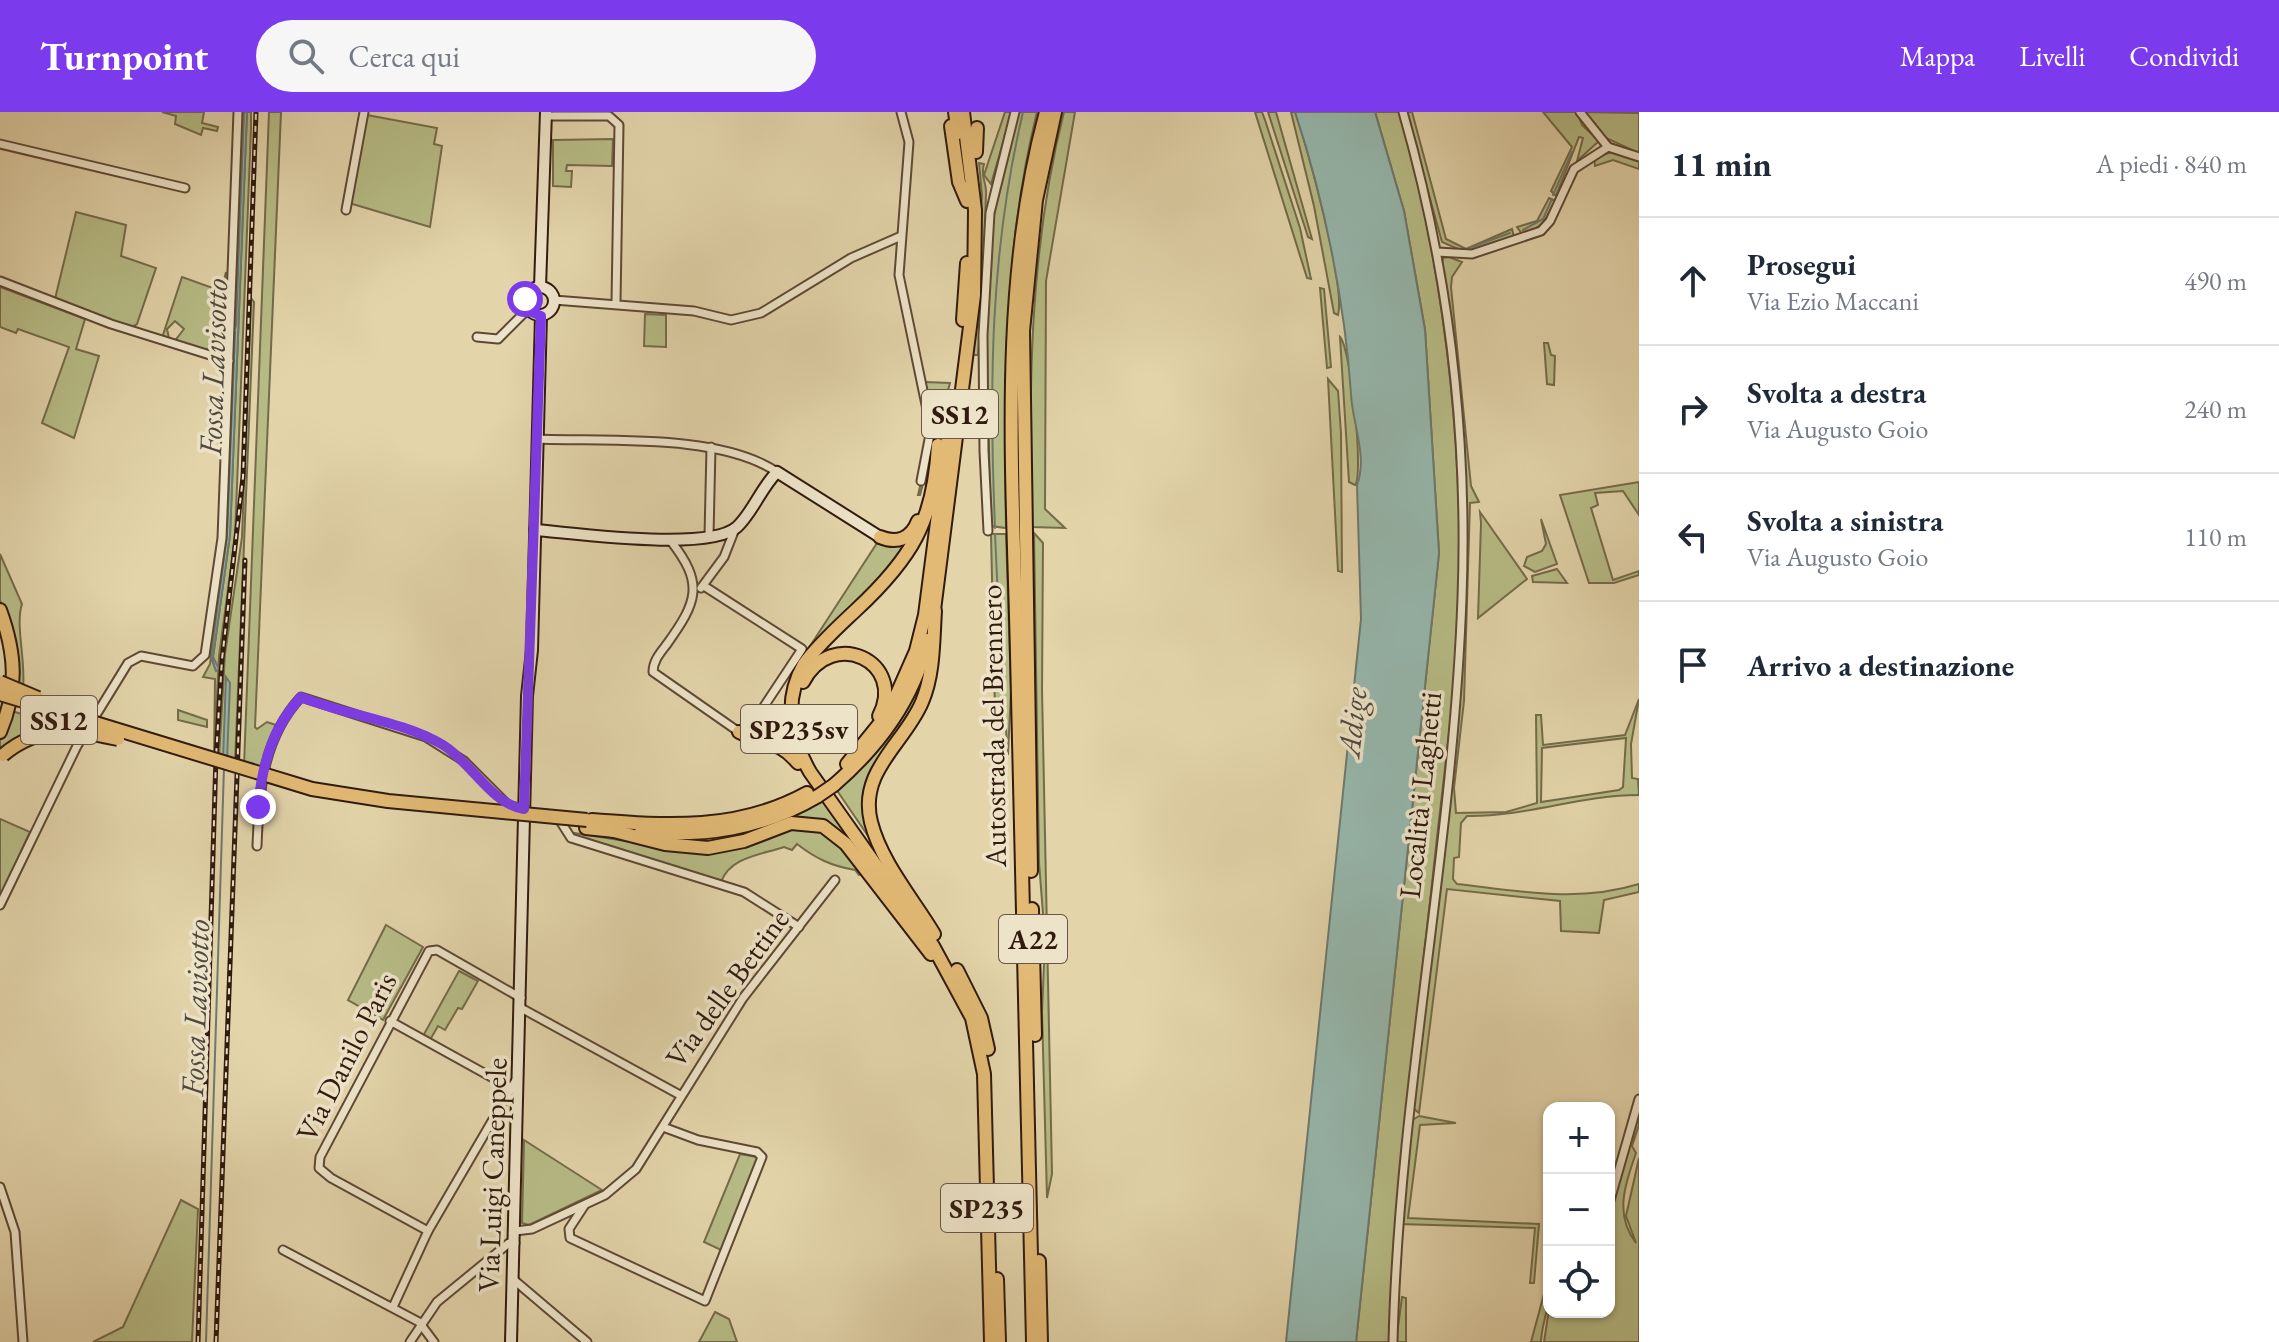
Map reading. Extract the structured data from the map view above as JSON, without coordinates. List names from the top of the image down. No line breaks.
{"streets":{"highway":["SS12","Autostrada del Brennero","SP235sv","A22","SP235"],"street":["Località i Laghetti","Via delle Bettine","Via Danilo Paris","Via Luigi Caneppele"]},"crossings":[["SS12","SP235sv"],["SP235sv","SP235"],["Via delle Bettine","Via Luigi Caneppele"],["Via Danilo Paris","Via Luigi Caneppele"]],"water":["Fossa Lavisotto","Adige"],"page":{"header":"Turnpoint","search":"Cerca qui","nav":["Mappa","Livelli","Condividi"],"heading":["11 min","A piedi · 840 m"],"list":[["Prosegui","Via Ezio Maccani","490 m"],["Svolta a destra","Via Augusto Goio","240 m"],["Svolta a sinistra","Via Augusto Goio","110 m"],"Arrivo a destinazione"],"map_buttons":["+","−"]}}
